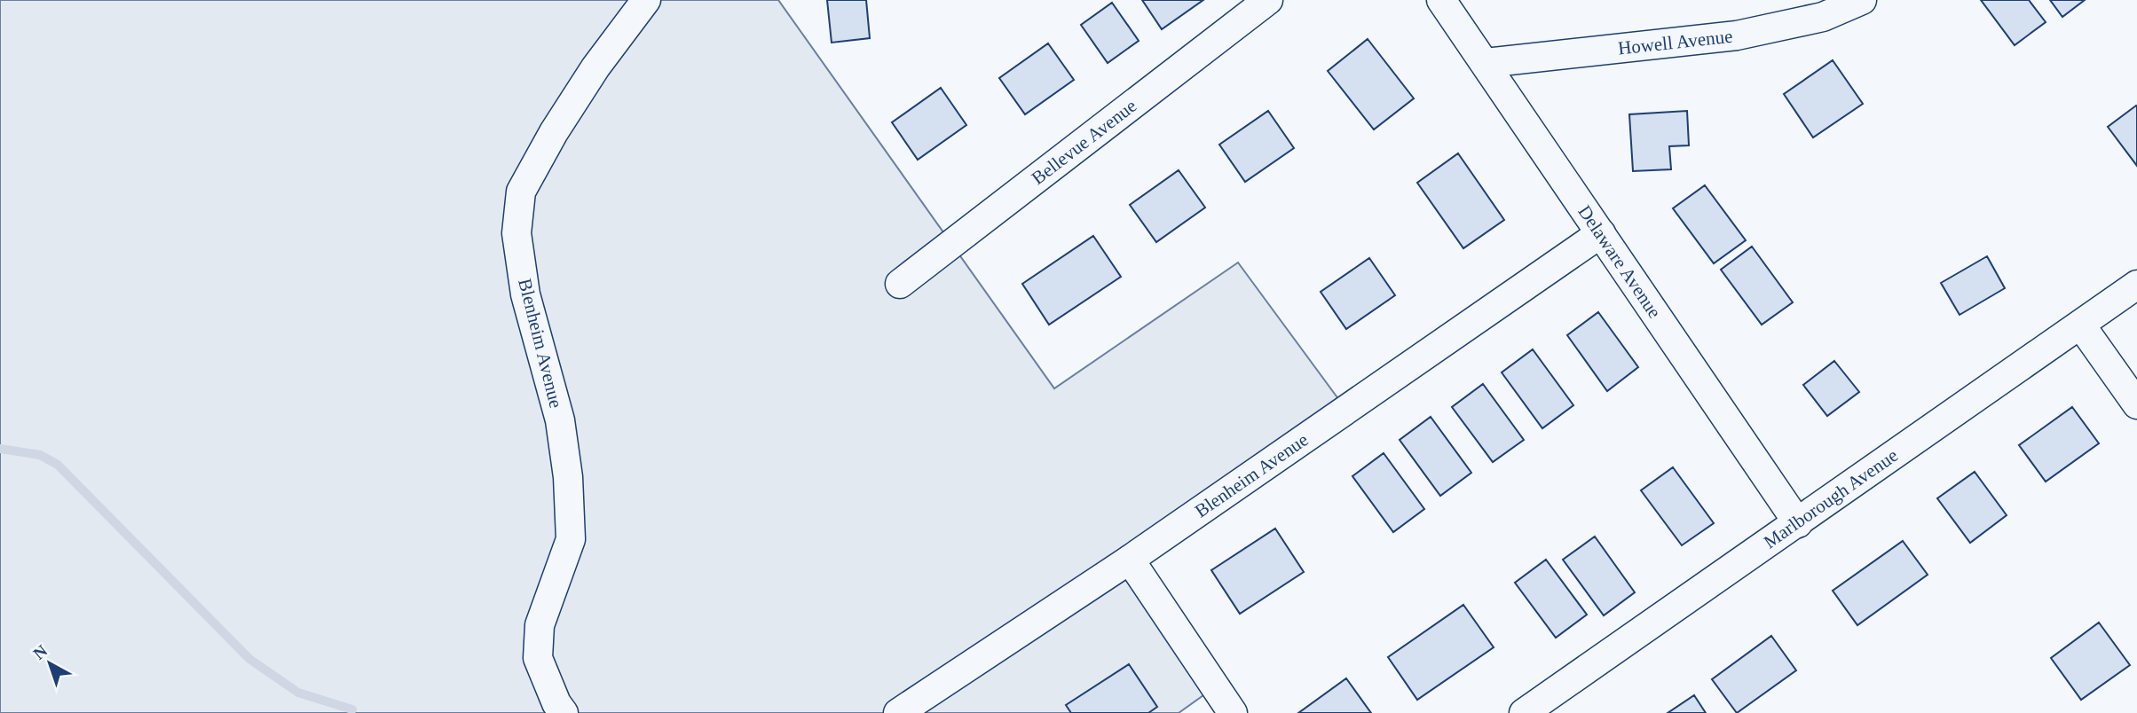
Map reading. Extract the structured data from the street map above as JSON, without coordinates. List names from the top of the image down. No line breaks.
{"streets":{"street":["Howell Avenue","Bellevue Avenue","Delaware Avenue","Blenheim Avenue","Marlborough Avenue"]},"crossings":[["Howell Avenue","Delaware Avenue"],["Delaware Avenue","Blenheim Avenue"],["Delaware Avenue","Marlborough Avenue"]],"north":"top left"}
